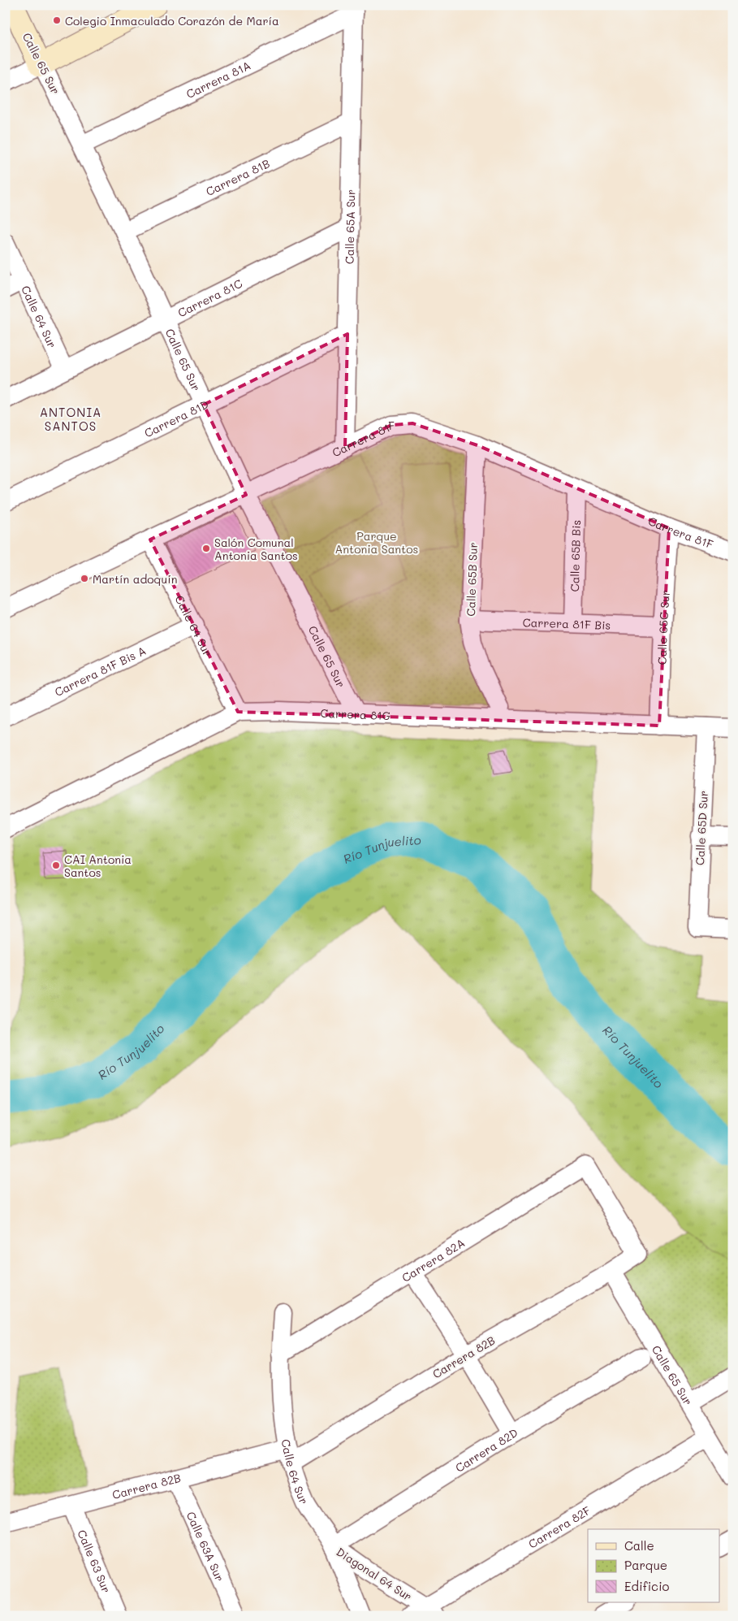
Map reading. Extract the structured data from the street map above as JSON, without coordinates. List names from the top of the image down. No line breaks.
{"streets":{"street":["Calle 65 Sur","Carrera 81A","Carrera 81B","Calle 65A Sur","Carrera 81C","Calle 64 Sur","Carrera 81D","Carrera 81F","Calle 65B Bis","Calle 65B Sur","Carrera 81F Bis","Calle 65C Sur","Carrera 81F Bis A","Carrera 81G","Calle 65D Sur","Carrera 82A","Carrera 82B","Carrera 82D","Carrera 82F","Calle 63A Sur","Calle 63 Sur","Diagonal 64 Sur"]},"crossings":[["Calle 65 Sur","Carrera 81A"],["Calle 65 Sur","Carrera 81B"],["Calle 65 Sur","Carrera 81C"],["Calle 65 Sur","Carrera 81D"],["Calle 65 Sur","Carrera 81F"],["Calle 65 Sur","Carrera 81G"],["Calle 65 Sur","Carrera 82B"],["Calle 65 Sur","Carrera 82F"],["Carrera 81A","Calle 65A Sur"],["Carrera 81B","Calle 65A Sur"],["Calle 65A Sur","Carrera 81C"],["Calle 65A Sur","Carrera 81D"],["Calle 65A Sur","Carrera 81F"],["Carrera 81C","Calle 64 Sur"],["Calle 64 Sur","Carrera 81F"],["Calle 64 Sur","Carrera 81F Bis A"],["Calle 64 Sur","Carrera 81G"],["Calle 64 Sur","Carrera 82A"],["Calle 64 Sur","Carrera 82B"],["Calle 64 Sur","Carrera 82D"],["Calle 64 Sur","Diagonal 64 Sur"],["Carrera 81F","Calle 65B Bis"],["Carrera 81F","Calle 65B Sur"],["Carrera 81F","Calle 65C Sur"],["Calle 65B Bis","Carrera 81F Bis"],["Calle 65B Sur","Carrera 81F Bis"],["Carrera 81F Bis","Calle 65C Sur"],["Calle 65C Sur","Carrera 81G"],["Carrera 81G","Calle 65D Sur"],["Carrera 82A","Carrera 82B"],["Carrera 82B","Calle 63A Sur"],["Carrera 82B","Calle 63 Sur"],["Carrera 82D","Diagonal 64 Sur"],["Carrera 82F","Diagonal 64 Sur"]],"districts":["ANTONIA SANTOS"],"water":["Río Tunjuelito"],"parks":["Parque Antonia Santos"],"places":["Colegio Inmaculado Corazón de María","Salón Comunal Antonia Santos","Martín adoquín","CAI Antonia Santos"],"legend":["Calle","Parque","Edificio"]}
